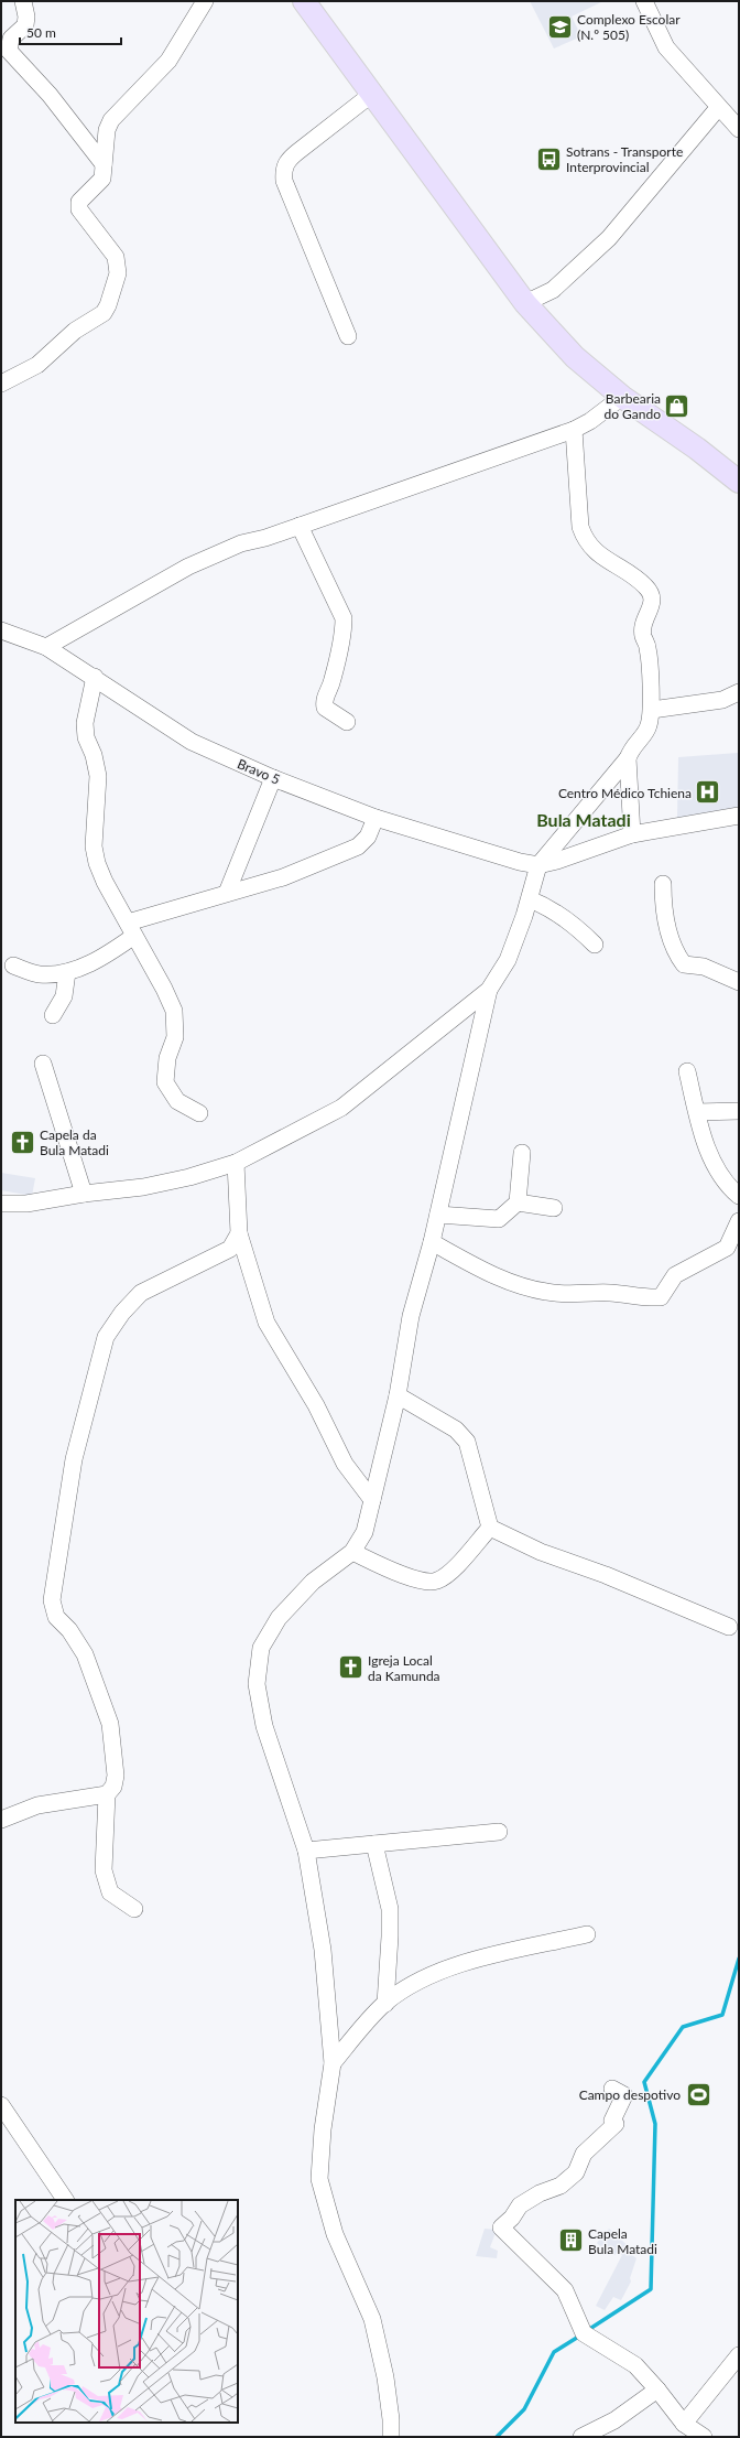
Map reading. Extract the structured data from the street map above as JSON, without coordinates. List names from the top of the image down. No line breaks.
{"streets":{"street":["Bravo 5"]},"districts":["Bula Matadi"],"places":{"school or university":["Complexo Escolar (N.º 505)"],"bus stop":["Sotrans - Transporte Interprovincial"],"shop":["Barbearia do Gando"],"hospital":["Centro Médico Tchiena"],"church":["Capela da Bula Matadi","Igreja Local da Kamunda"],"sports":["Campo despotivo"],"building":["Capela Bula Matadi"]},"scale_bar":"50 m"}
